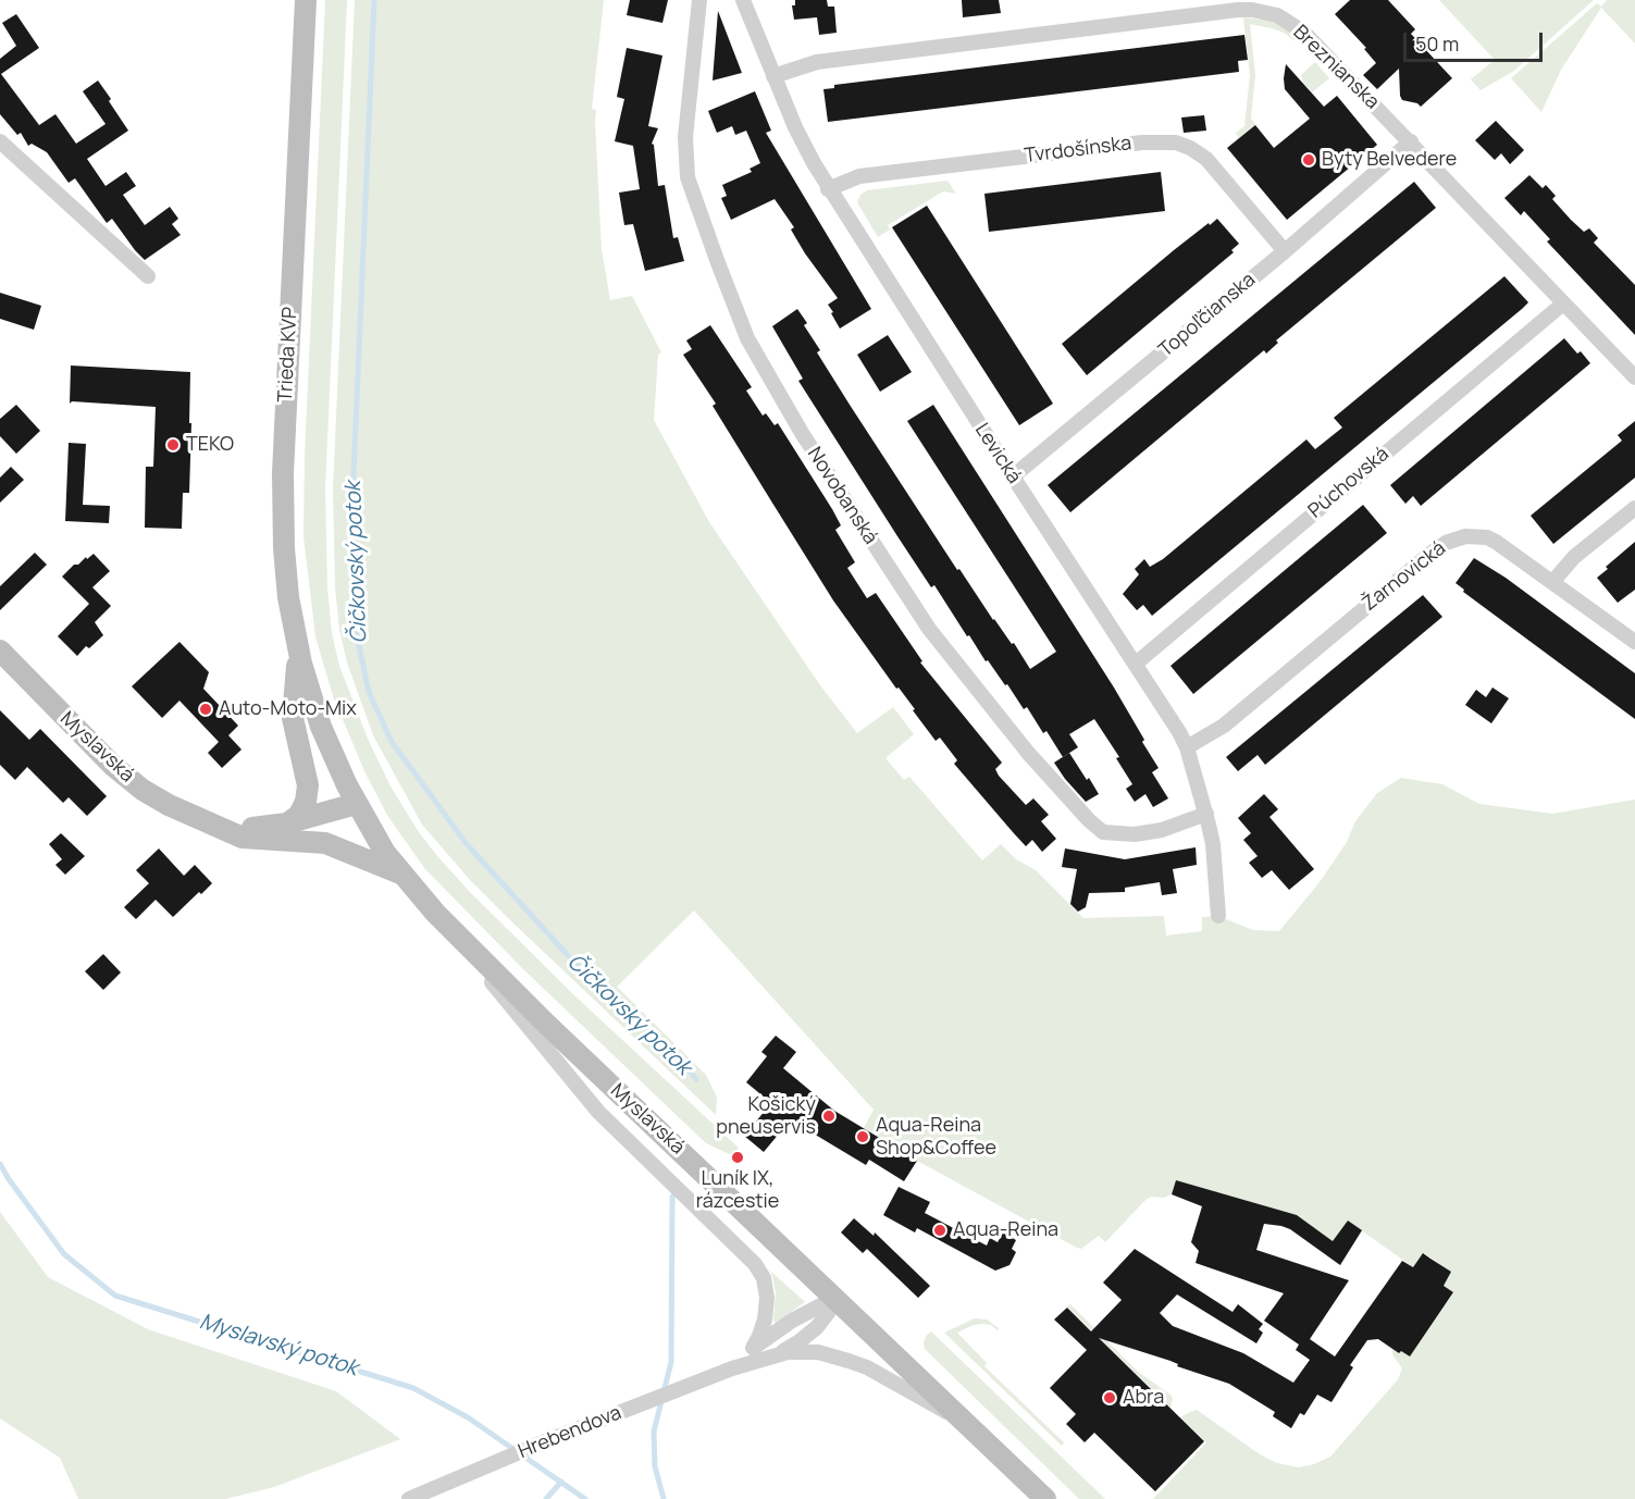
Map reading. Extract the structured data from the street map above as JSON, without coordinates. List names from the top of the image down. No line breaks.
{"streets":{"street":["Breznianska","Tvrdošínska","Topoľčianska","Trieda KVP","Levická","Púchovská","Novobanská","Žarnovická","Myslavská","Hrebendova"]},"crossings":[["Breznianska","Topoľčianska"],["Breznianska","Levická"],["Breznianska","Púchovská"],["Tvrdošínska","Topoľčianska"],["Tvrdošínska","Levická"],["Topoľčianska","Levická"],["Trieda KVP","Myslavská"],["Levická","Púchovská"],["Levická","Novobanská"],["Levická","Žarnovická"]],"water":["Čičkovský potok","Myslavský potok"],"places":["Byty Belvedere","TEKO","Auto-Moto-Mix","Košický pneuservis","Aqua-Reina Shop&Coffee","Luník IX, rázcestie","Aqua-Reina","Abra"],"scale_bar":"50 m"}
